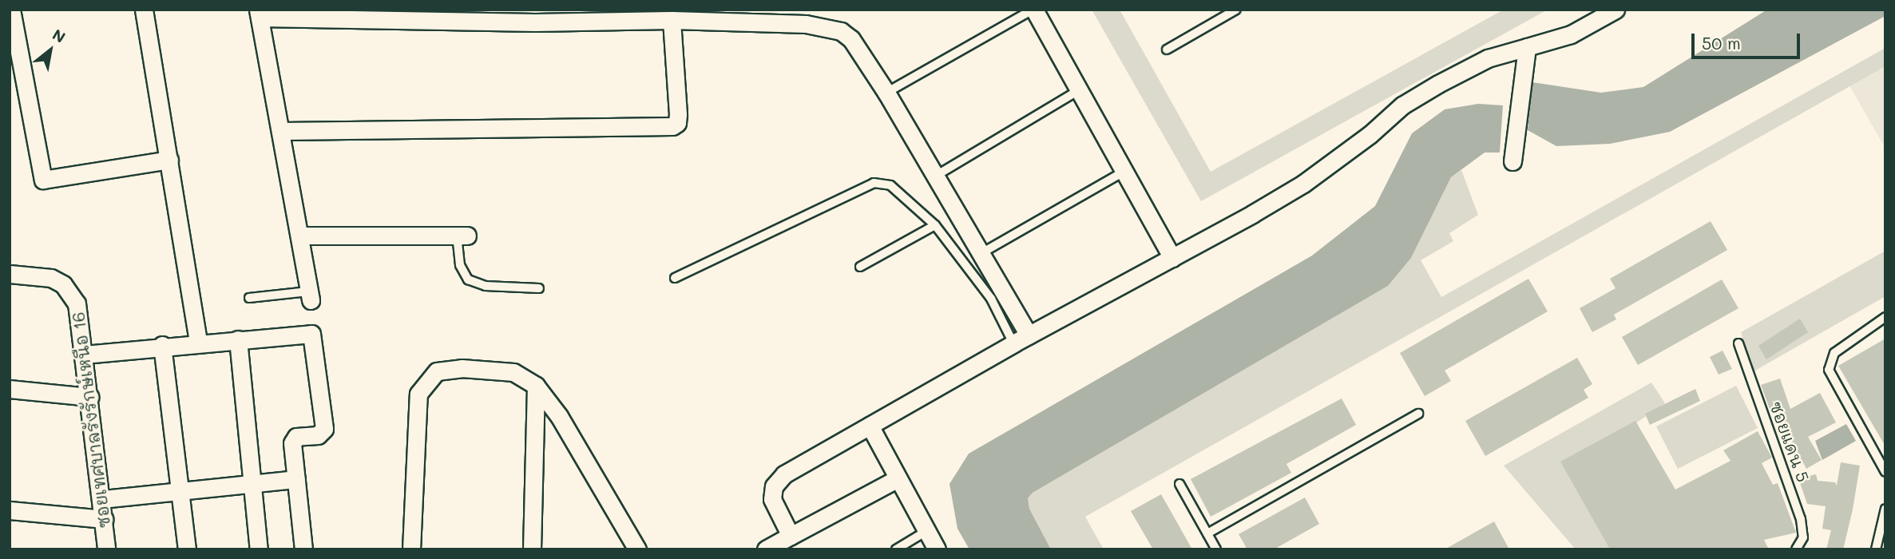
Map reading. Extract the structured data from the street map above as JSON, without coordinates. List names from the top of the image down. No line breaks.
{"streets":{"street":["ซอยเทศบาลรังรักษ์เหนือ 16"],"lane":["ซอยแดน 5"]},"scale_bar":"50 m","north":"top right"}
